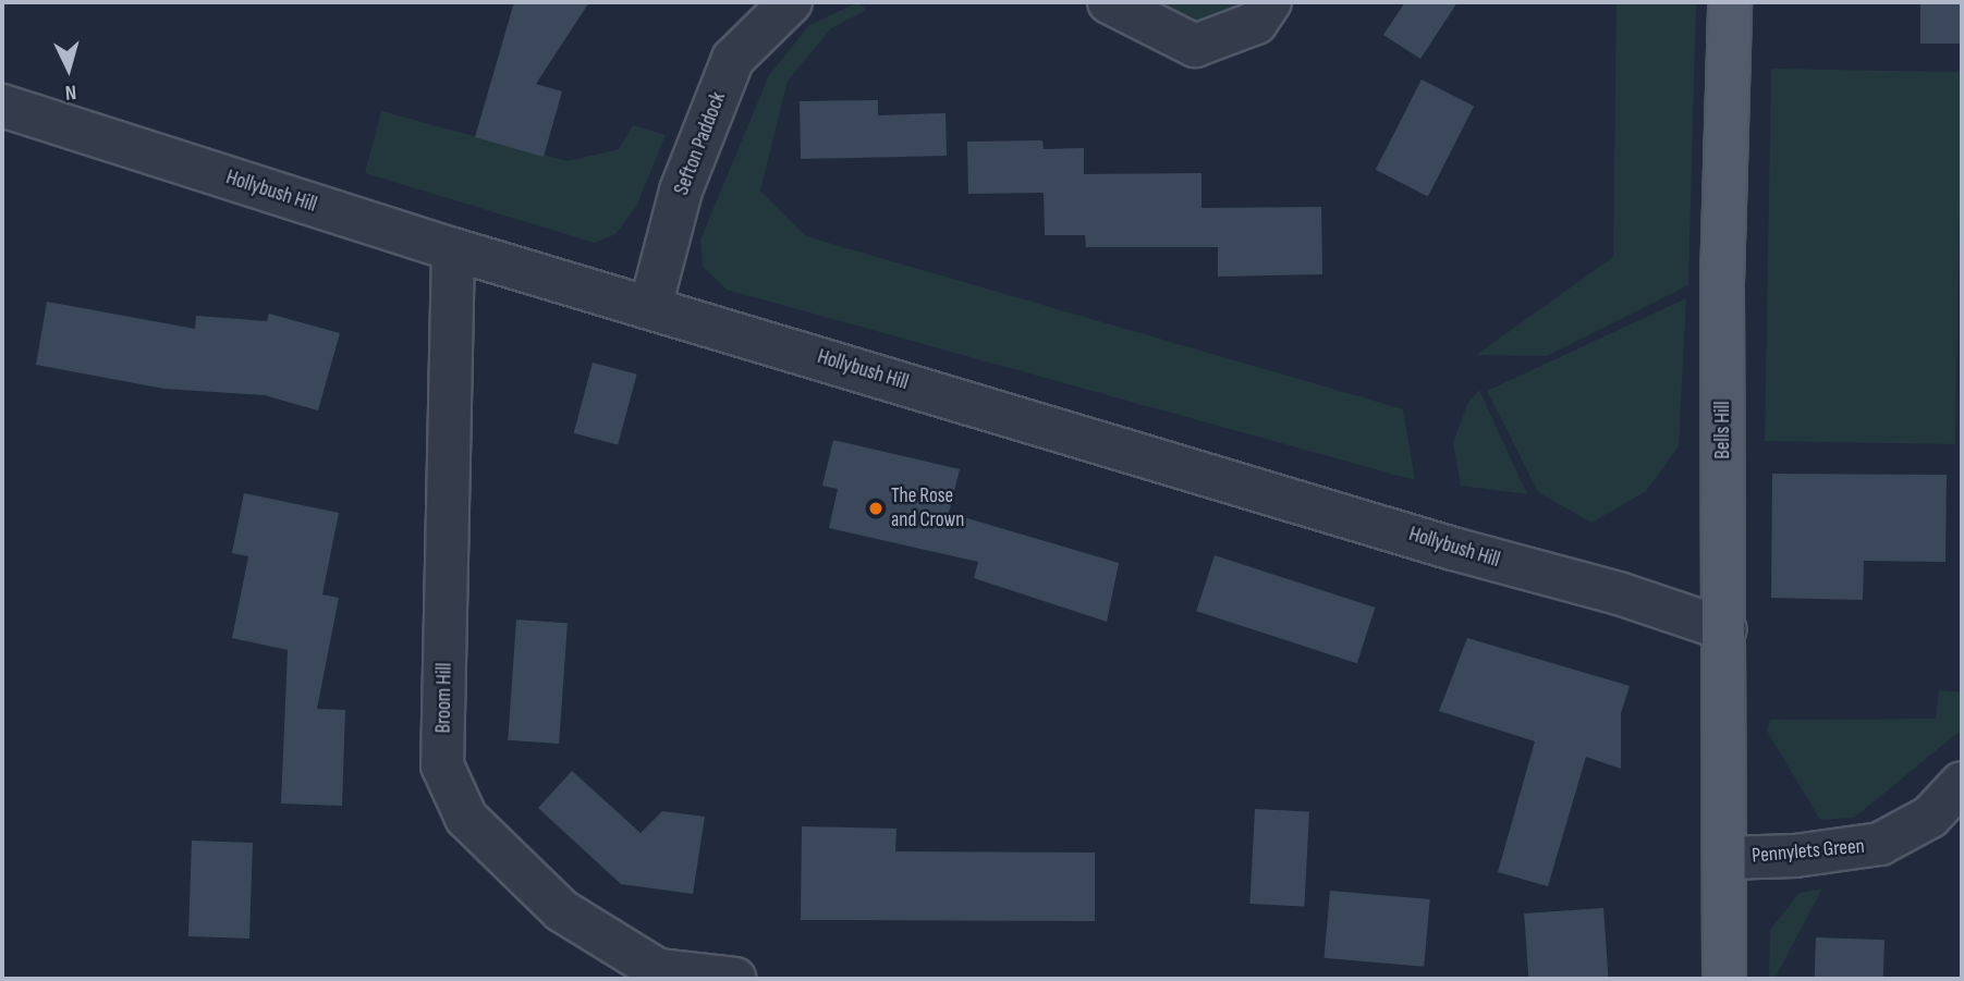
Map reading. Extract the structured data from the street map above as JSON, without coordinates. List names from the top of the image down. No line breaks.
{"streets":{"main road":["Bells Hill"],"street":["Sefton Paddock","Hollybush Hill","Broom Hill","Pennylets Green"]},"crossings":[["Sefton Paddock","Hollybush Hill"],["Hollybush Hill","Bells Hill"],["Hollybush Hill","Broom Hill"],["Bells Hill","Pennylets Green"]],"places":["The Rose and Crown"],"north":"bottom"}
